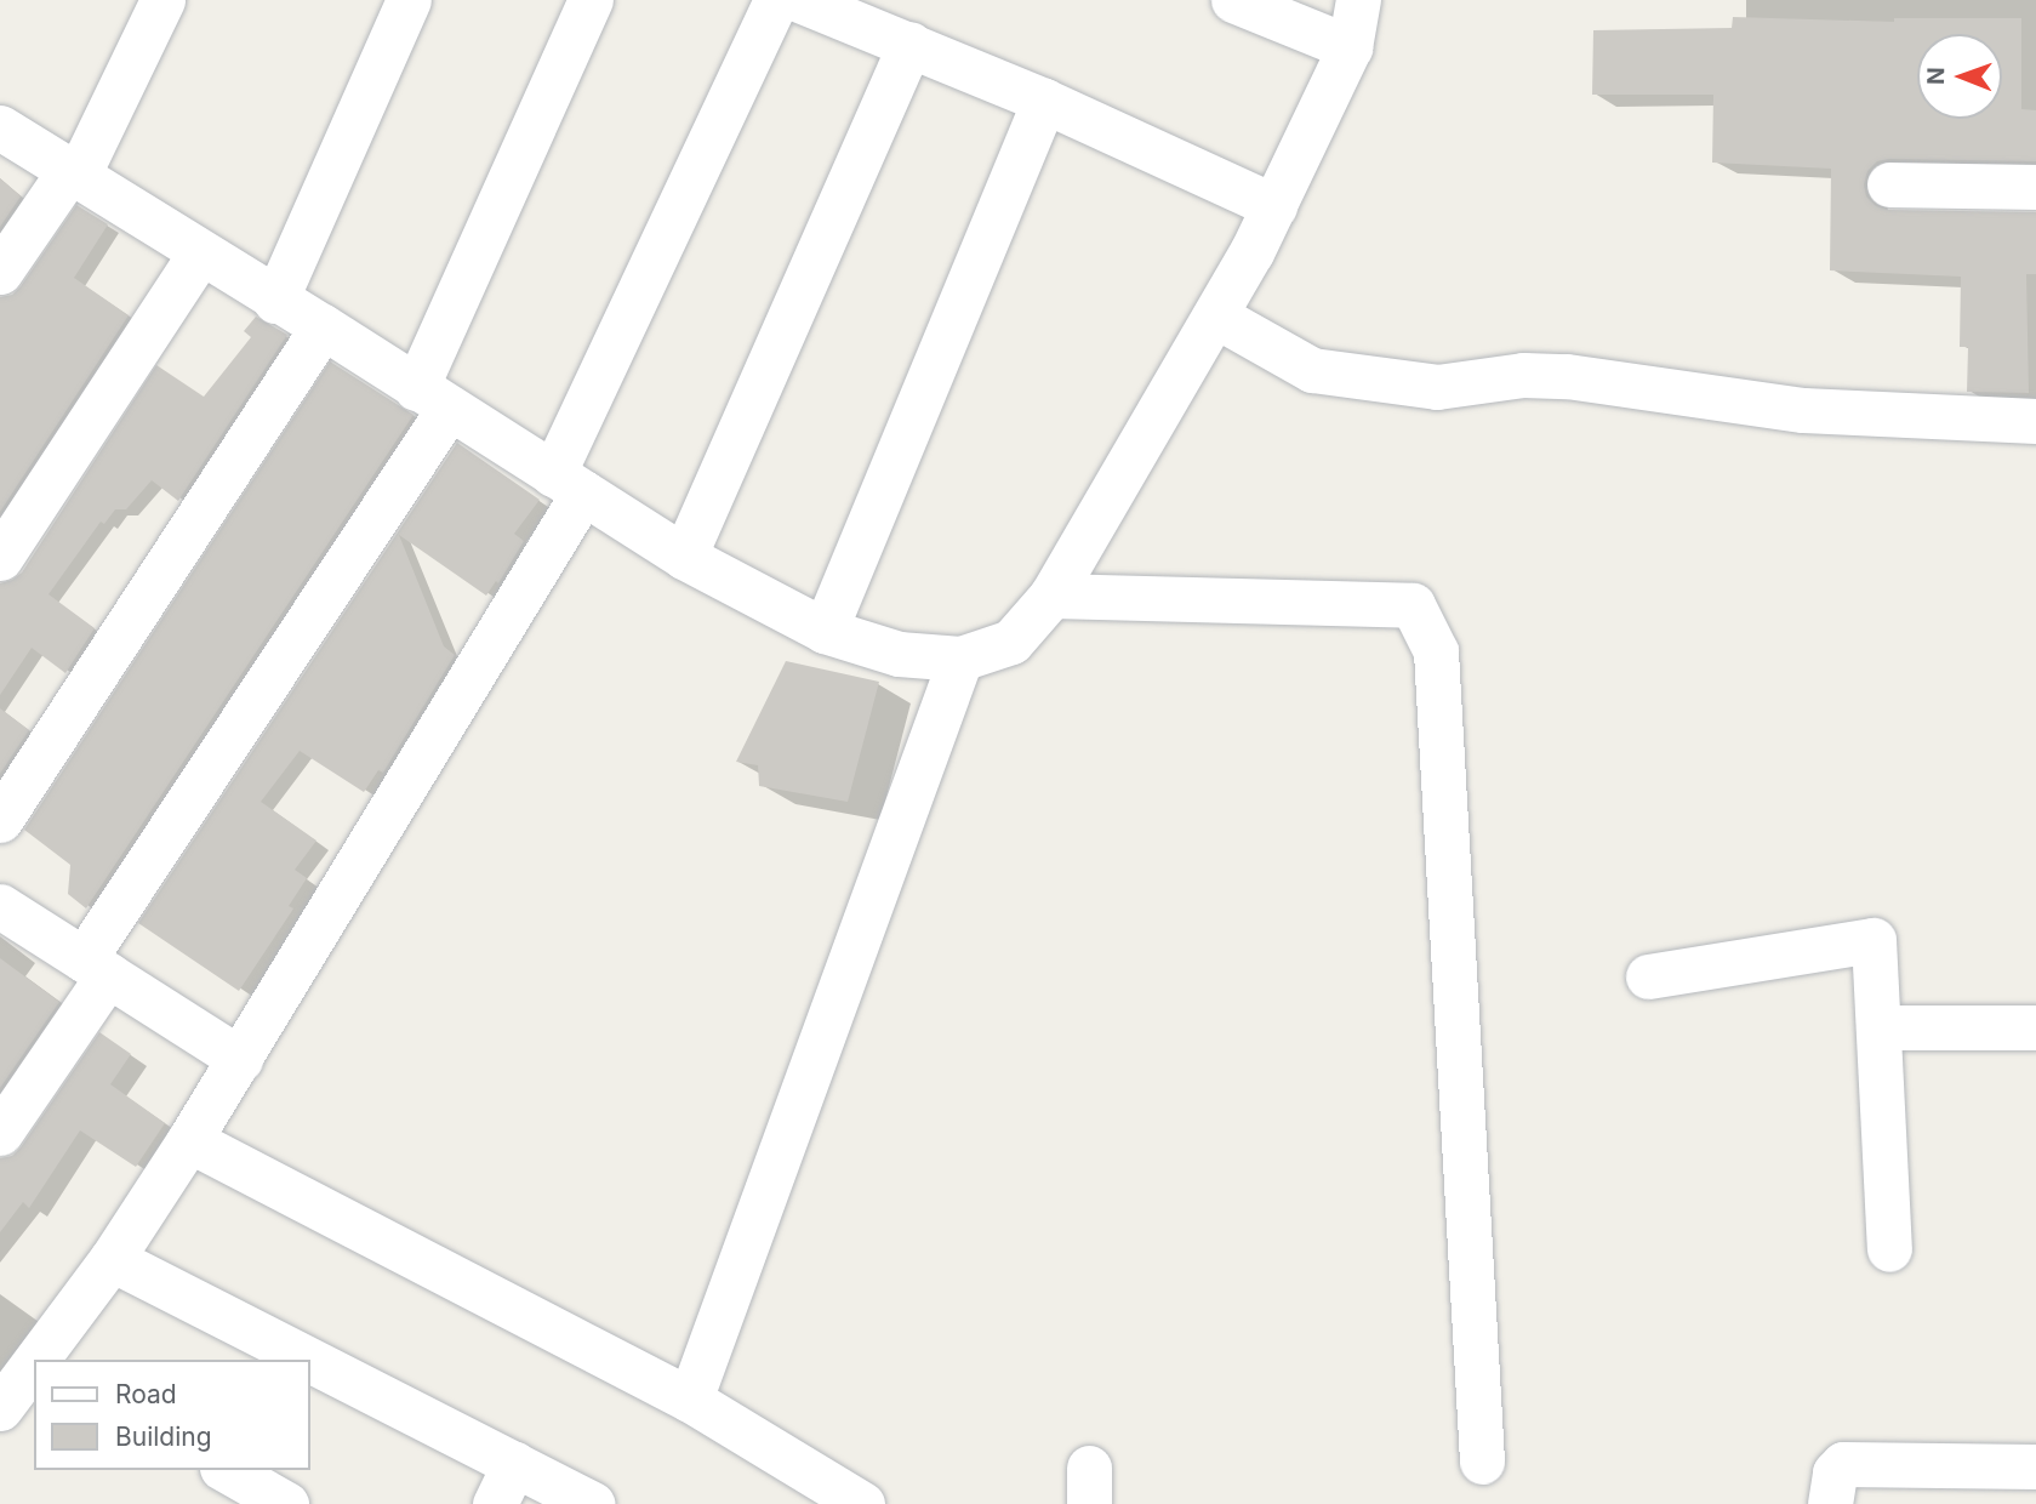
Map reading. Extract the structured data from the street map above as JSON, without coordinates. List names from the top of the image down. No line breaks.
{"legend":["Road","Building"],"north":"left"}
